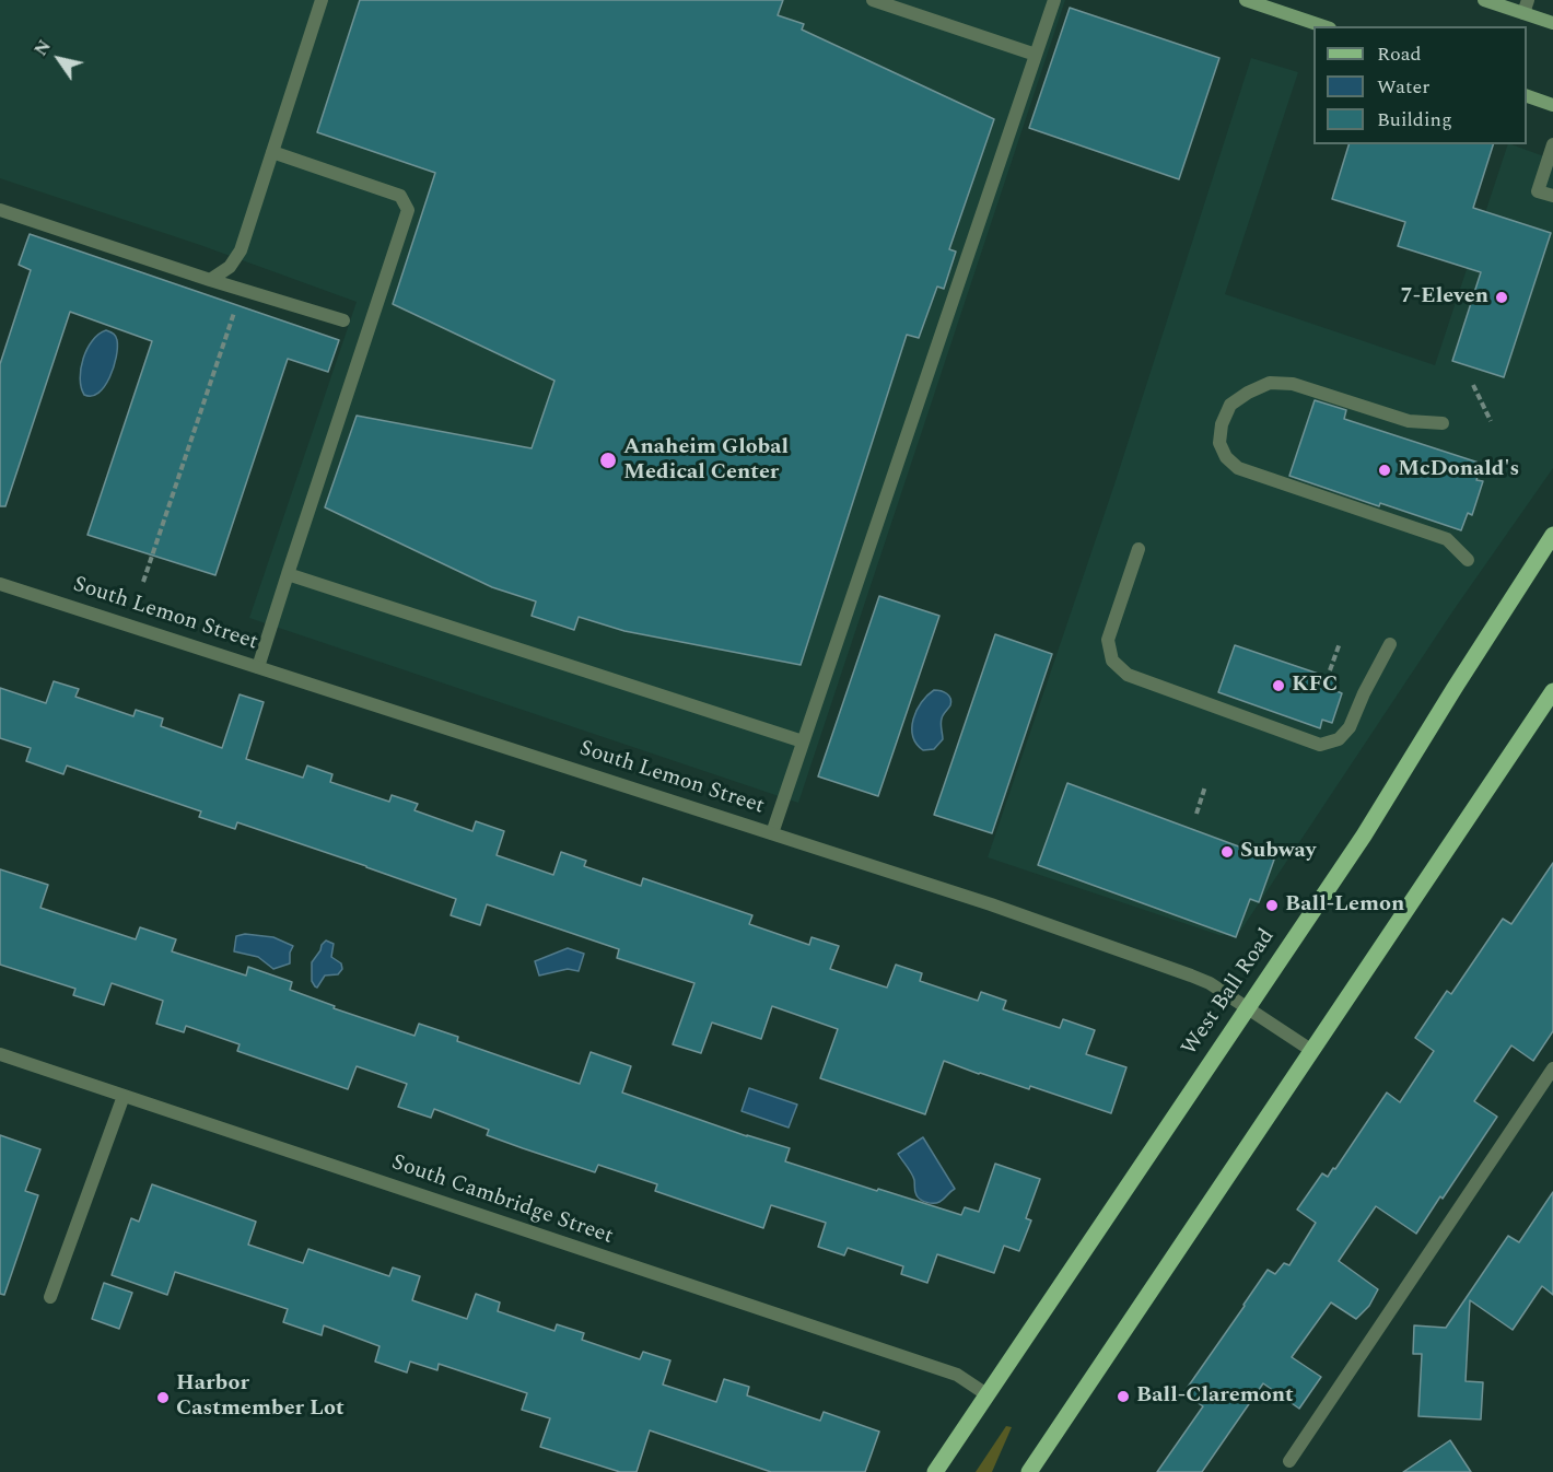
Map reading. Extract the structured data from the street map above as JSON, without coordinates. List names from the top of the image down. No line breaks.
{"streets":{"main road":["West Ball Road"],"street":["South Lemon Street","South Cambridge Street"]},"crossings":[["South Lemon Street","West Ball Road"],["West Ball Road","South Cambridge Street"]],"places":["7-Eleven","Anaheim Global Medical Center","McDonald's","KFC","Subway","Ball-Lemon","Ball-Claremont","Harbor Castmember Lot"],"legend":["Road","Water","Building"],"north":"top left"}
